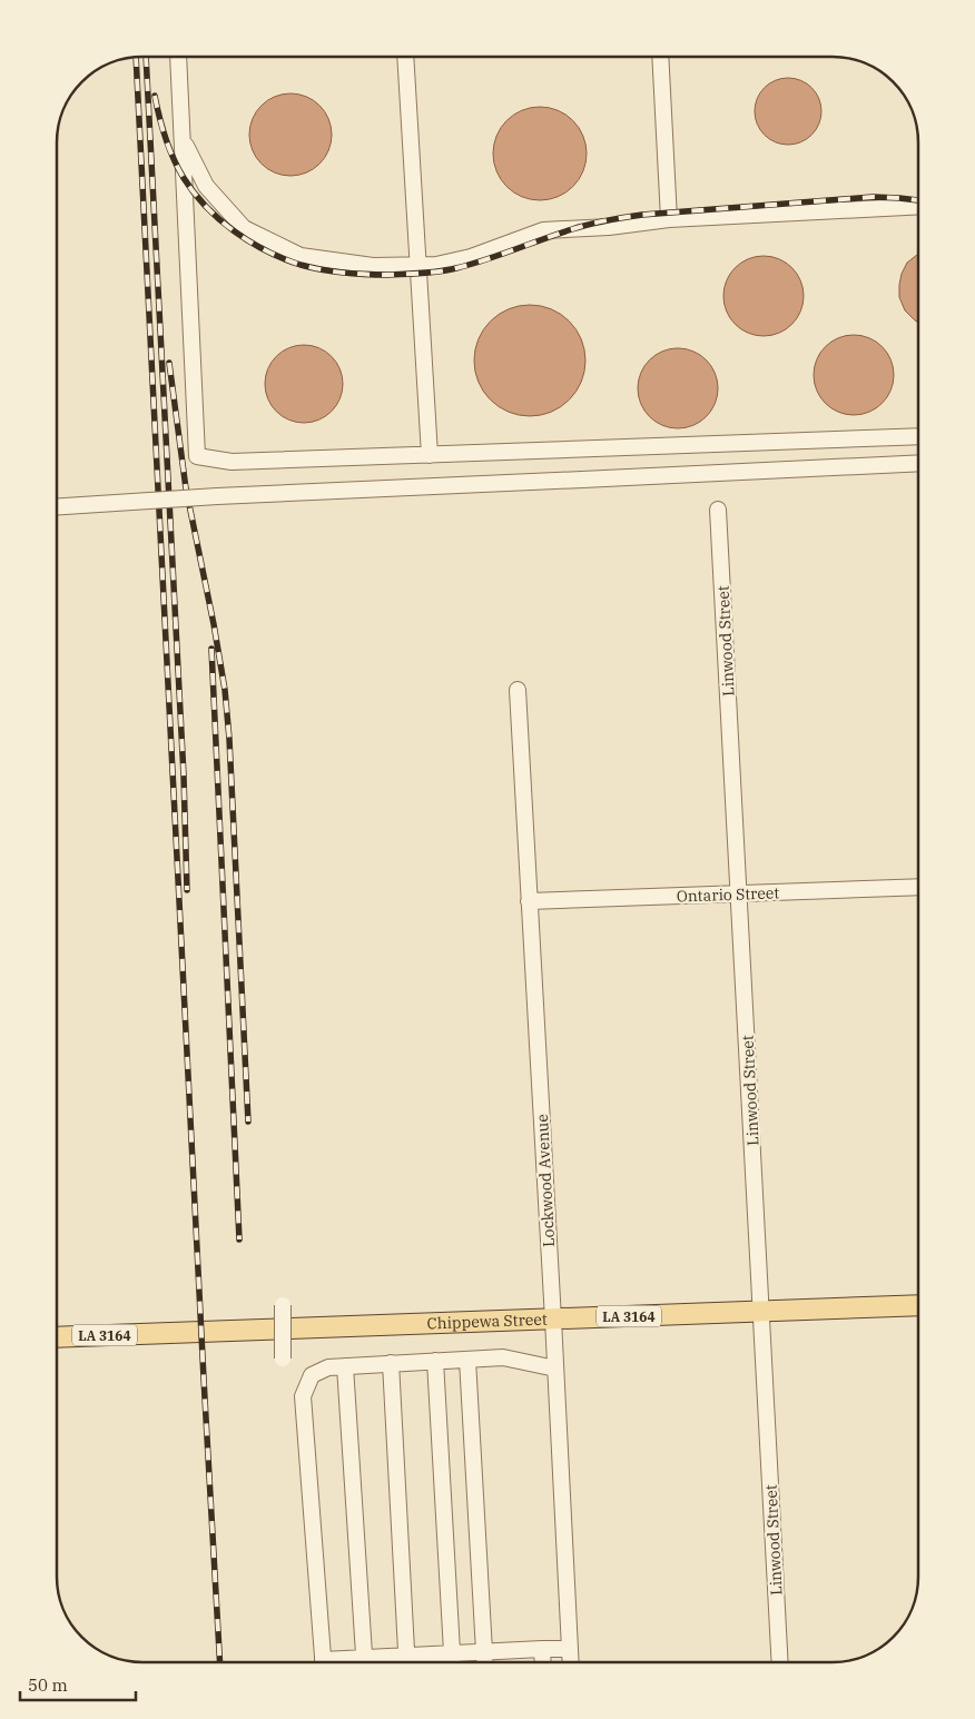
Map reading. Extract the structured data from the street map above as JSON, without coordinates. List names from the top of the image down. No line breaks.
{"streets":{"main road":["LA 3164","Chippewa Street"],"street":["Linwood Street","Ontario Street","Lockwood Avenue"]},"crossings":[["Linwood Street","Ontario Street"],["Linwood Street","Chippewa Street"],["Ontario Street","Lockwood Avenue"],["Lockwood Avenue","Chippewa Street"]],"scale_bar":"50 m"}
